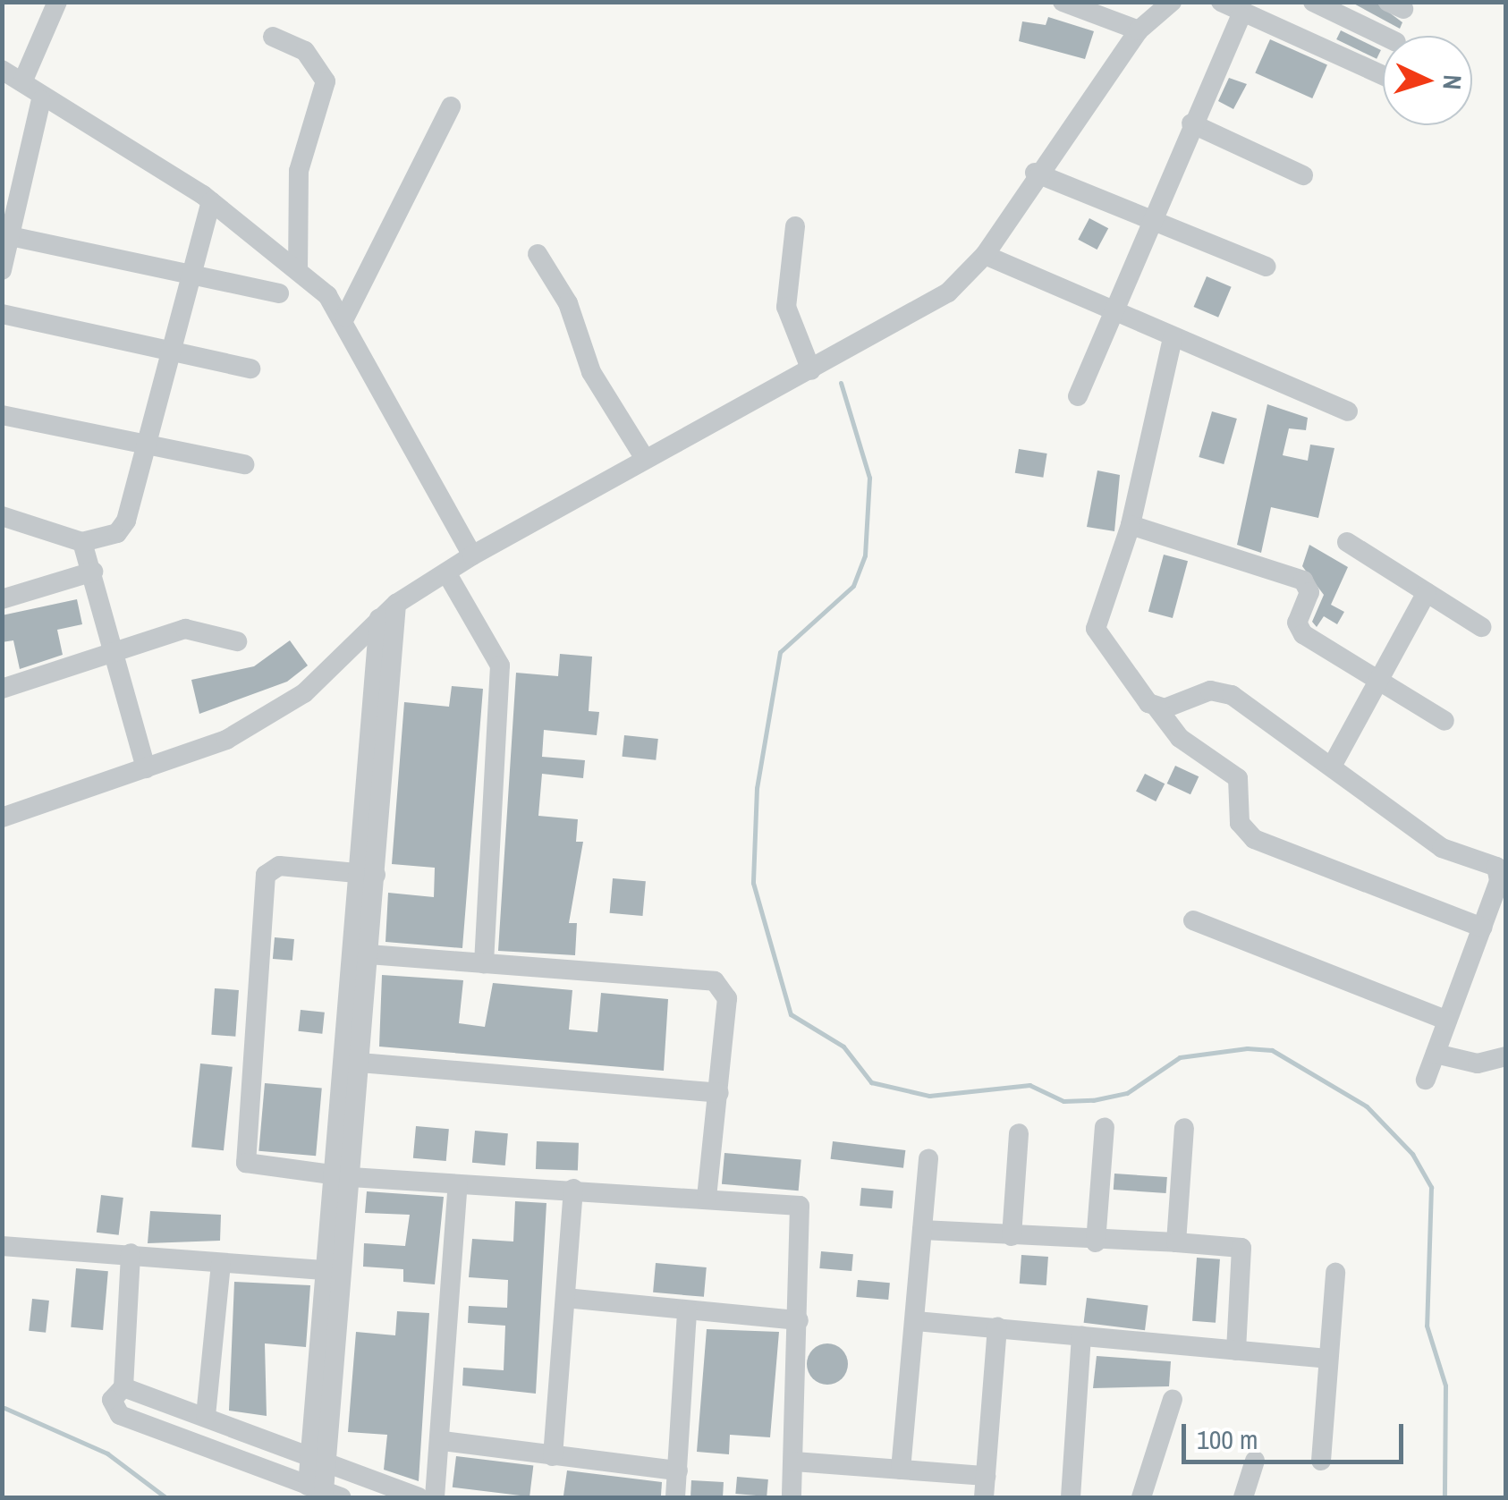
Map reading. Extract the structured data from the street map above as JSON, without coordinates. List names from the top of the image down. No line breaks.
{"scale_bar":"100 m","north":"right"}
